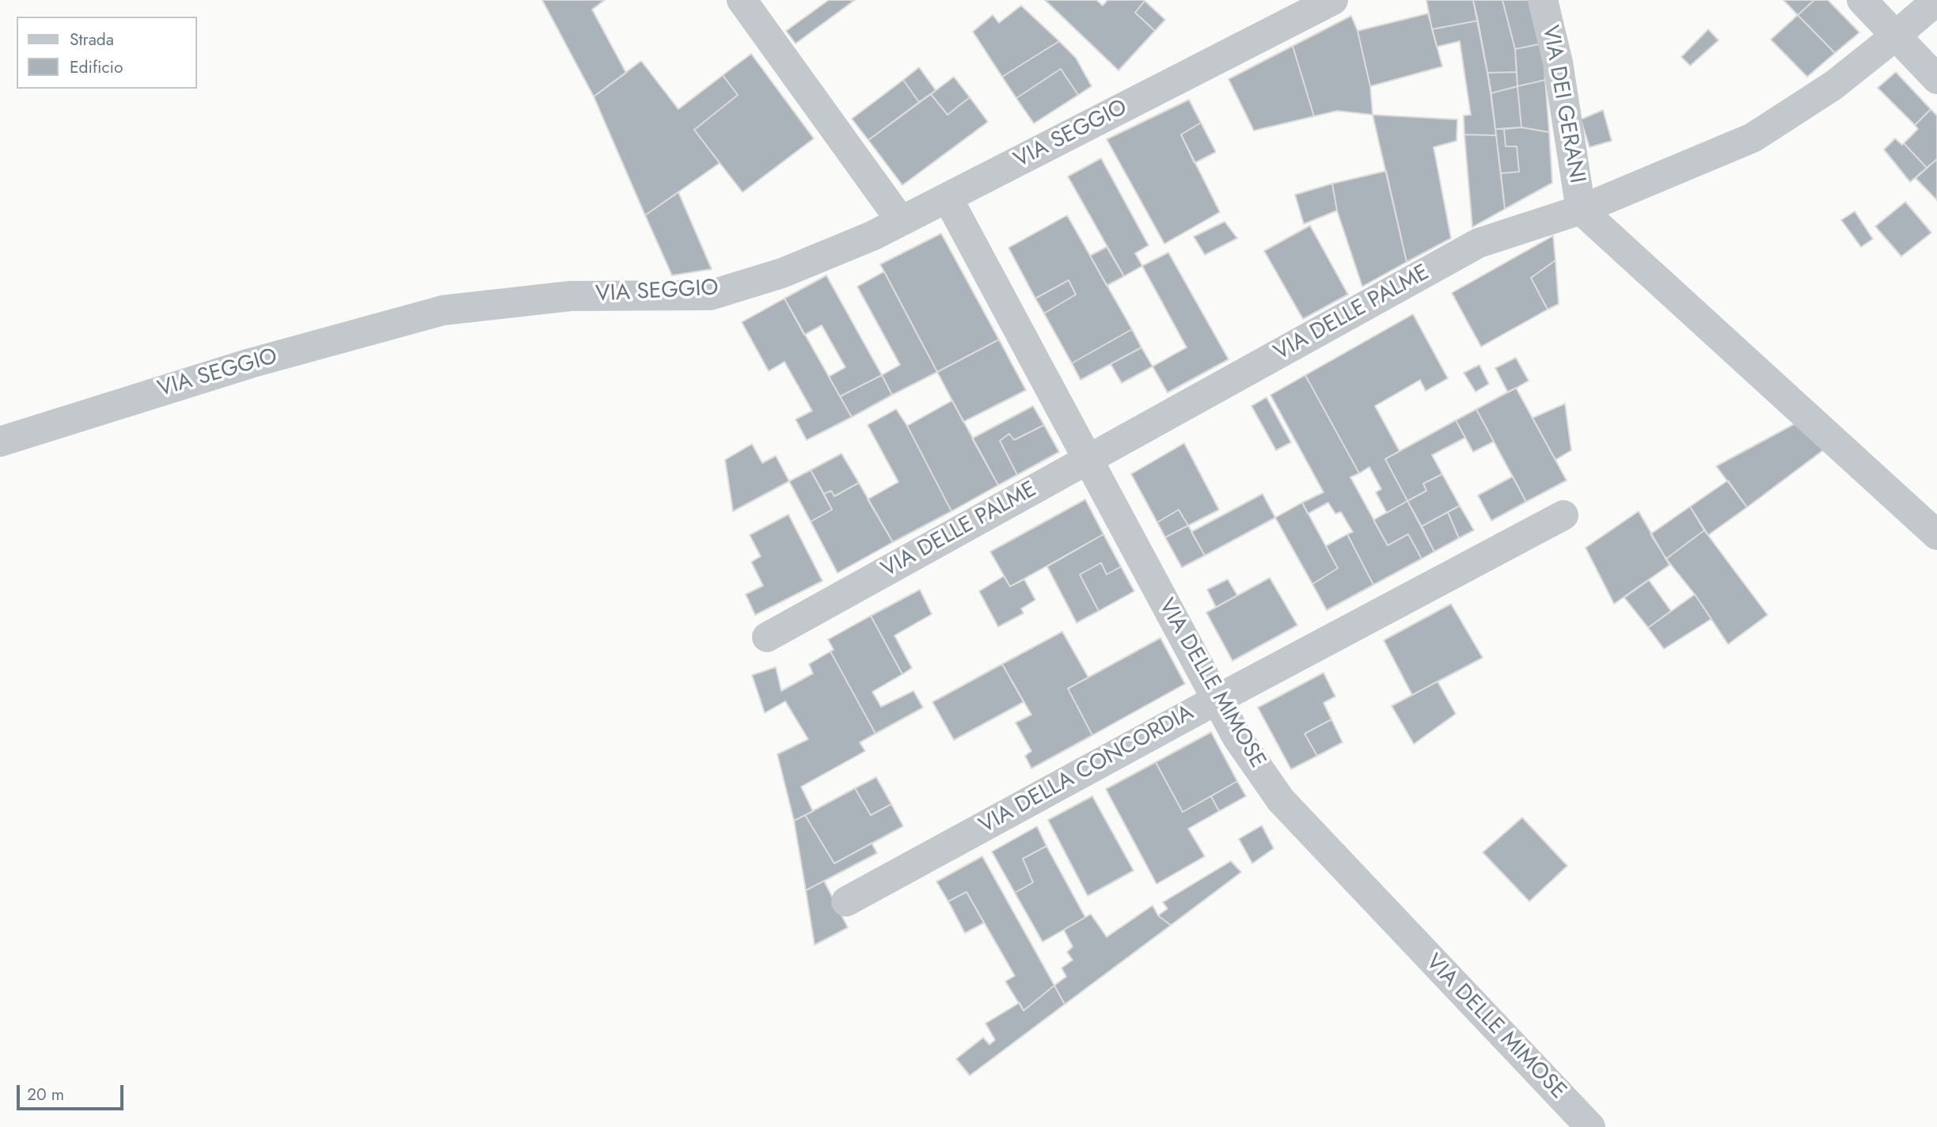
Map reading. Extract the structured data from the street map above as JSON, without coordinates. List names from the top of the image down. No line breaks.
{"streets":{"street":["VIA DEI GERANI","VIA SEGGIO","VIA DELLE PALME","VIA DELLE MIMOSE","VIA DELLA CONCORDIA"]},"crossings":[["VIA DEI GERANI","VIA DELLE PALME"],["VIA SEGGIO","VIA DELLE MIMOSE"],["VIA DELLE PALME","VIA DELLE MIMOSE"],["VIA DELLE MIMOSE","VIA DELLA CONCORDIA"]],"legend":["Strada","Edificio"],"scale_bar":"20 m"}
